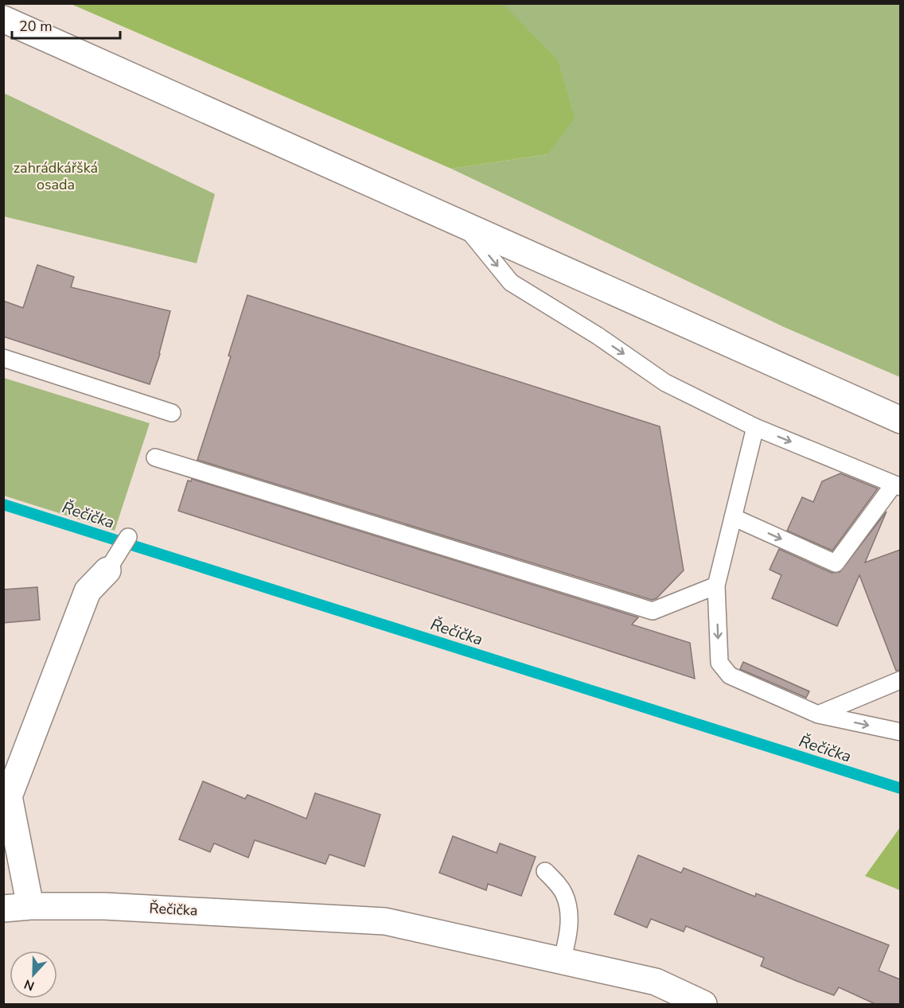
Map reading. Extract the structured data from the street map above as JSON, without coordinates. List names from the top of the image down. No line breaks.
{"streets":{"street":["Řečička"]},"water":["Řečička"],"parks":["zahrádkářšká osada"],"scale_bar":"20 m","north":"bottom"}
